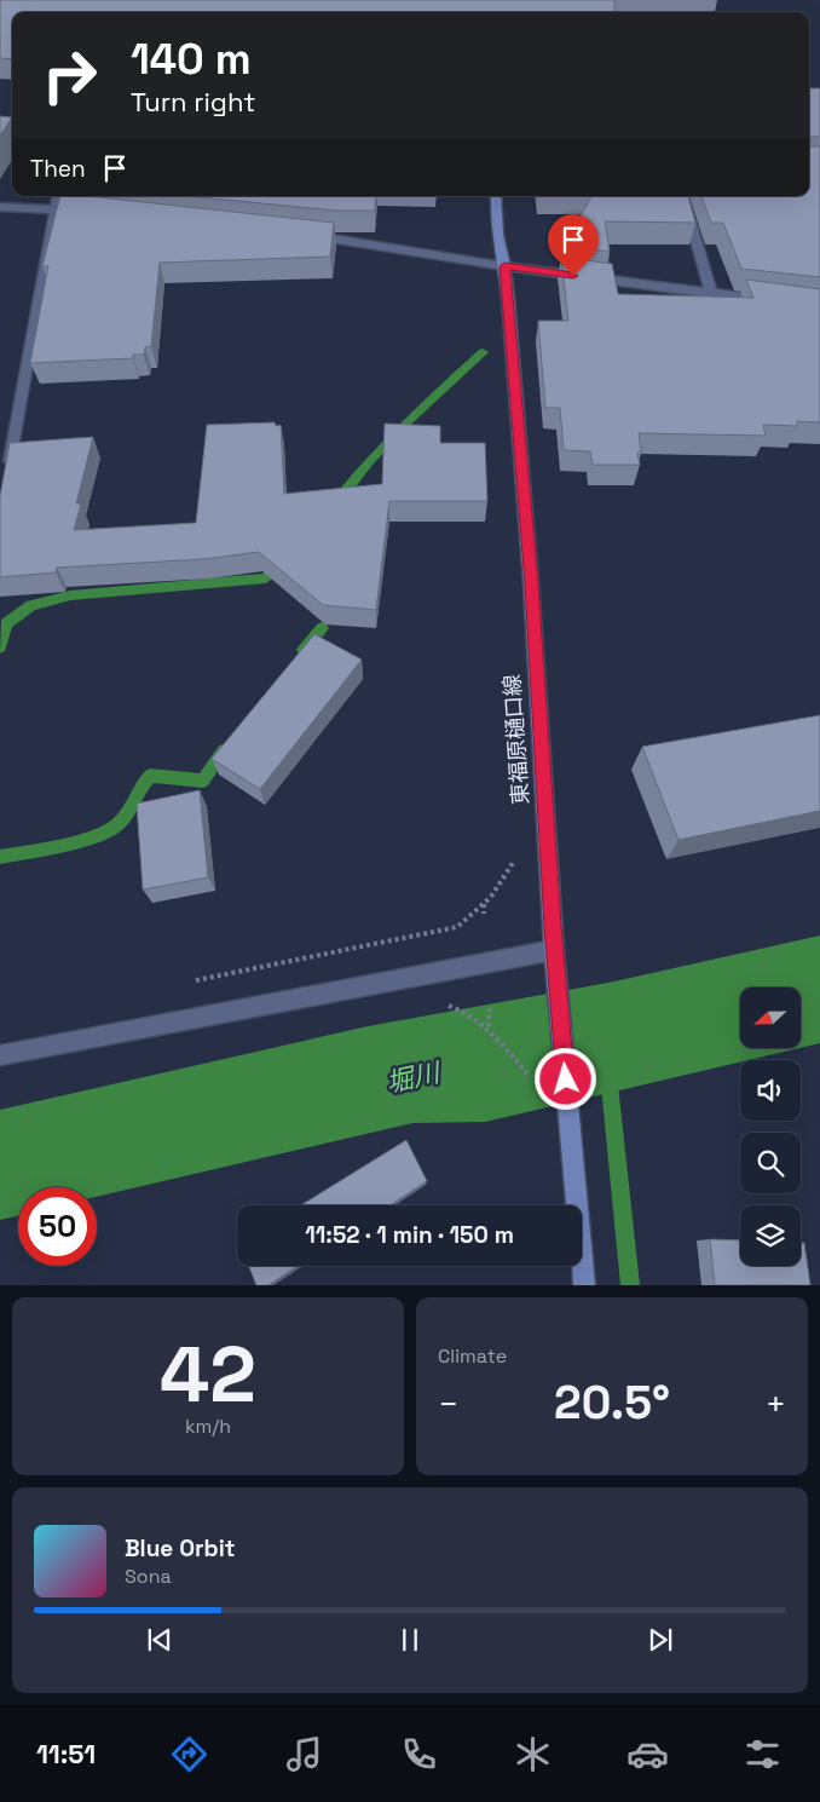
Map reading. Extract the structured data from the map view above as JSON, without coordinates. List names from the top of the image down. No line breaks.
{"streets":{"main road":["東福原樋口線"]},"water":["堀川"],"north":"left","page":{"turn":["140 m","Turn right"],"then":"Then","limit":"50","trip":"11:52 · 1 min · 150 m","tile":[["42","km/h"],"Climate"],"heat":["−","20.5°","+"],"song":["Blue Orbit","Sona"],"tabs":"11:51"}}
